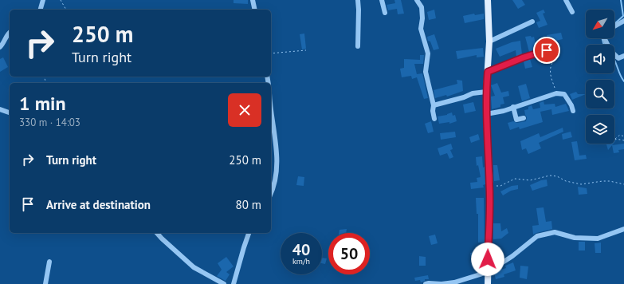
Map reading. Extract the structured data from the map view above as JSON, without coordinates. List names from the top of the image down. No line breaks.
{"north":"bottom left","page":{"turn":["250 m","Turn right"],"heading":["1 min","330 m · 14:03"],"list":[{"name":"Turn right","value":"250 m"},{"name":"Arrive at destination","value":"80 m"}],"speed":"40 km/h","limit":"50"}}
